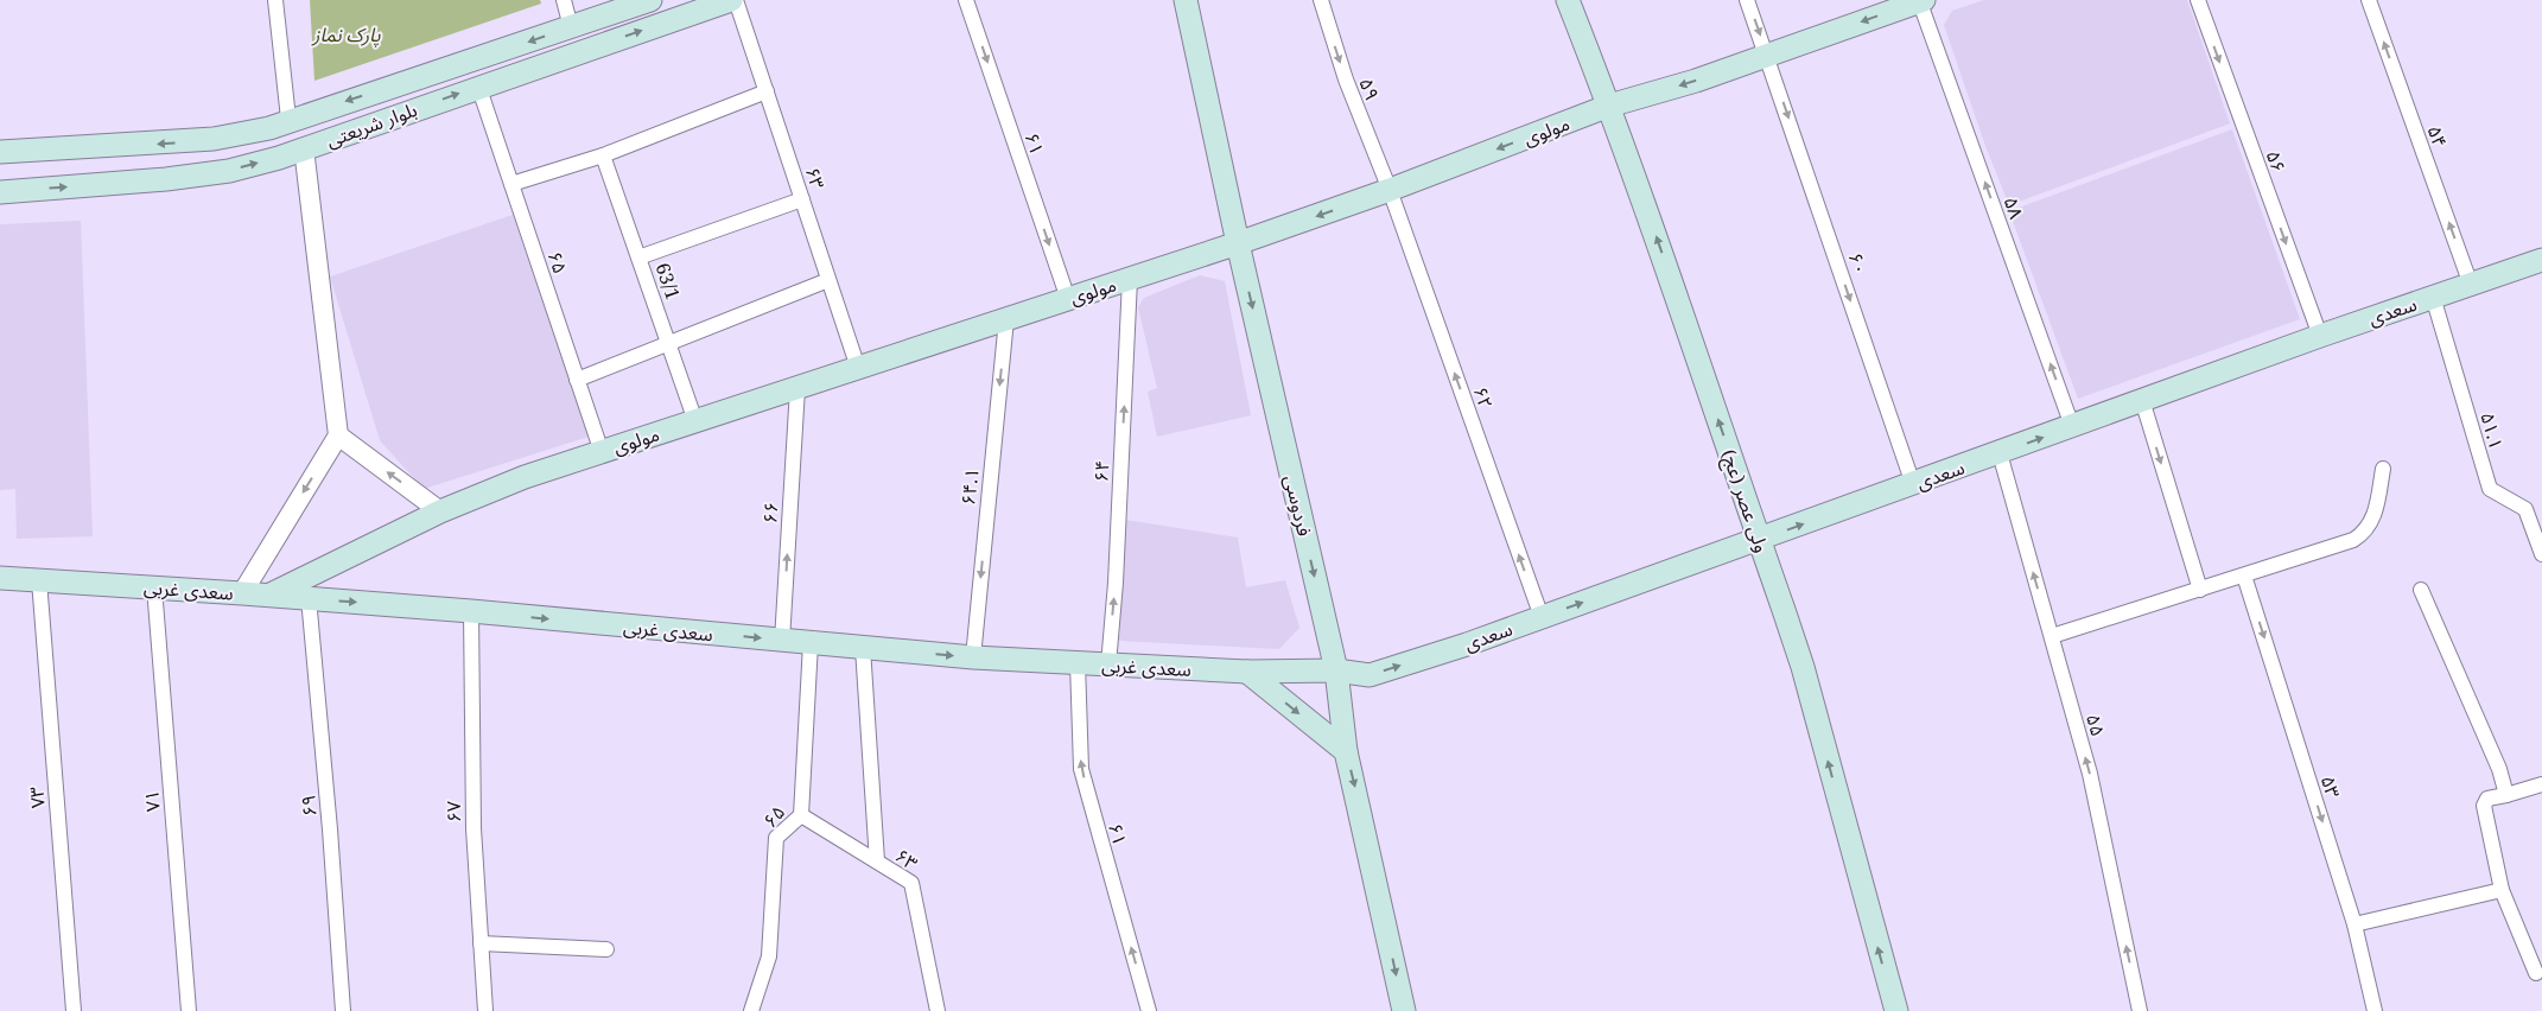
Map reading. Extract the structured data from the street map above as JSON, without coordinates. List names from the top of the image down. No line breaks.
{"streets":{"main road":["بلوار شریعتی","مولوی","سعدی","ولی عصر (عج)","فردوسی","سعدی غربی"],"street":["۵۹","۵۴","۶۱","۵۶","۶۳","۵۸","۶۵","۶۰","63/1","۶۲","۵۱.۱","۶۴","۶۴.۱","۶۶","۵۵","۵۳","۷۳","۷۱","۶۹","۶۷"]},"crossings":[["۵۹","مولوی"],["۵۹","۶۲"],["بلوار شریعتی","۶۵"],["مولوی","۶۱"],["مولوی","۶۳"],["مولوی","۵۸"],["مولوی","۶۵"],["مولوی","۶۰"],["مولوی","63/1"],["مولوی","۶۲"],["مولوی","۶۴"],["مولوی","۶۴.۱"],["مولوی","ولی عصر (عج)"],["مولوی","فردوسی"],["مولوی","۶۶"],["مولوی","سعدی غربی"],["۵۴","سعدی"],["۶۱","سعدی غربی"],["۵۶","سعدی"],["۶۳","۶۵"],["۵۸","سعدی"],["۶۵","سعدی غربی"],["۶۰","سعدی"],["سعدی","۶۲"],["سعدی","۵۱.۱"],["سعدی","ولی عصر (عج)"],["سعدی","فردوسی"],["سعدی","سعدی غربی"],["سعدی","۵۵"],["۶۴","سعدی غربی"],["۶۴.۱","سعدی غربی"],["فردوسی","سعدی غربی"],["۶۶","سعدی غربی"],["سعدی غربی","۷۳"],["سعدی غربی","۷۱"],["سعدی غربی","۶۹"],["سعدی غربی","۶۷"]],"one_way":["۵۹","مولوی","۵۴","۵۶","۵۸","۶۰","سعدی","۶۲","۶۴","۶۴.۱","ولی عصر (عج)","فردوسی","۶۶","سعدی غربی","۵۵","۵۳"],"parks":["پارک نماز"]}
